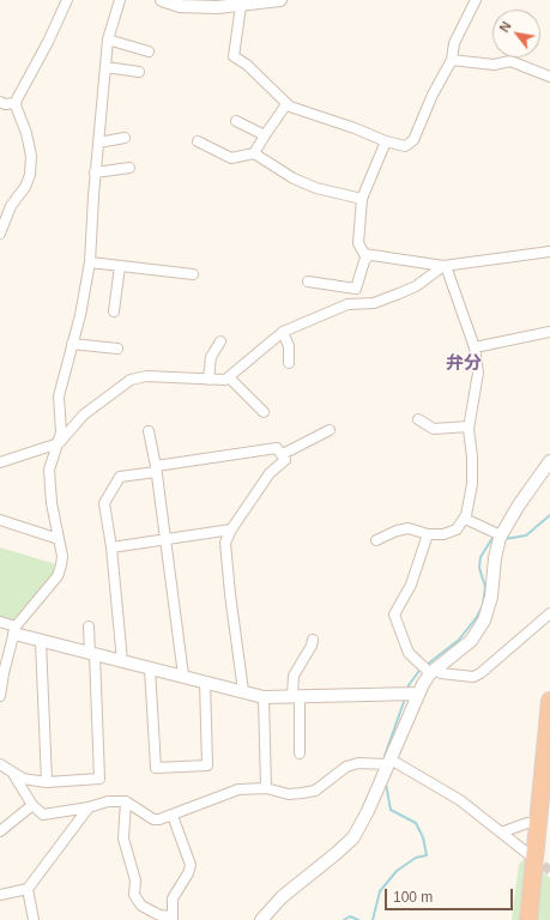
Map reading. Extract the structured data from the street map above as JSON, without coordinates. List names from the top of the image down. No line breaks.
{"districts":["弁分"],"scale_bar":"100 m","north":"top left"}
